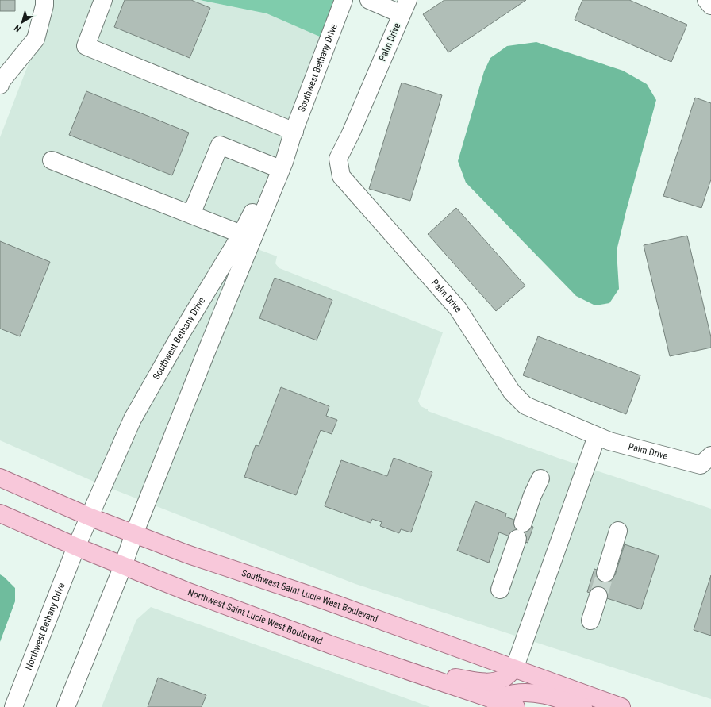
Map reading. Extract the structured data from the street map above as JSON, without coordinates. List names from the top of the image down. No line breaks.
{"streets":{"main road":["Southwest Saint Lucie West Boulevard","Northwest Saint Lucie West Boulevard"],"street":["Palm Drive","Southwest Bethany Drive","Northwest Bethany Drive"]},"crossings":[["Southwest Bethany Drive","Southwest Saint Lucie West Boulevard"],["Southwest Bethany Drive","Northwest Saint Lucie West Boulevard"],["Southwest Bethany Drive","Northwest Bethany Drive"],["Northwest Saint Lucie West Boulevard","Northwest Bethany Drive"]],"north":"bottom left"}
